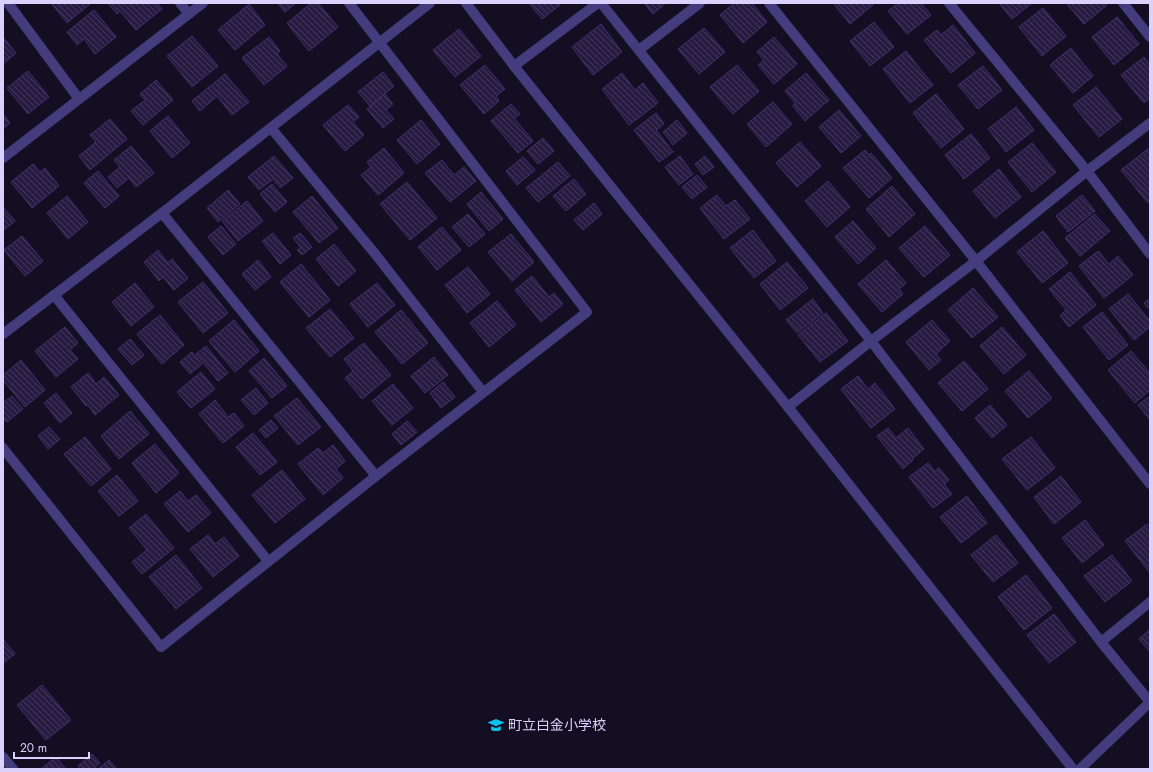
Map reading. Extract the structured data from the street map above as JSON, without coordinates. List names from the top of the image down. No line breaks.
{"places":{"school or university":["町立白金小学校"]},"scale_bar":"20 m"}
